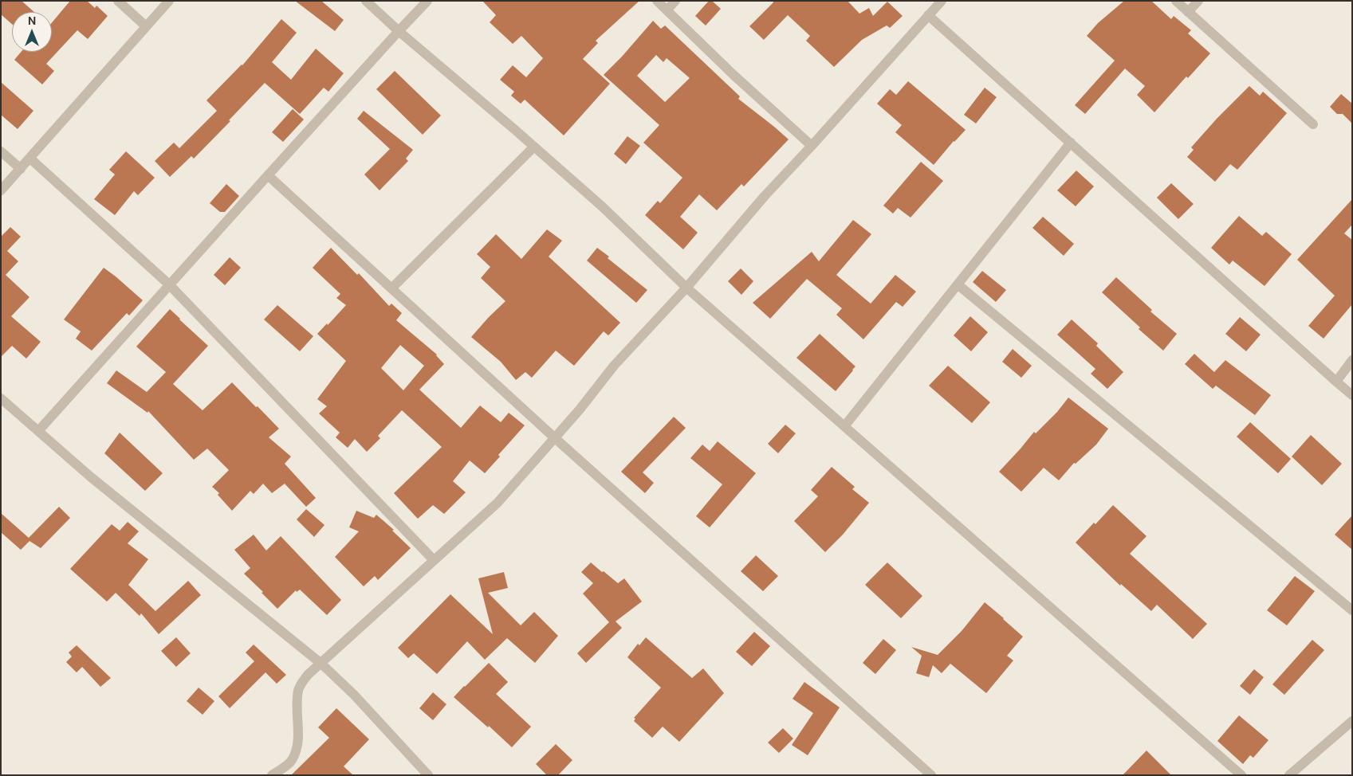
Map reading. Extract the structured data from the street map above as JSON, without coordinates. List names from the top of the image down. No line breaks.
{"north":"top"}
